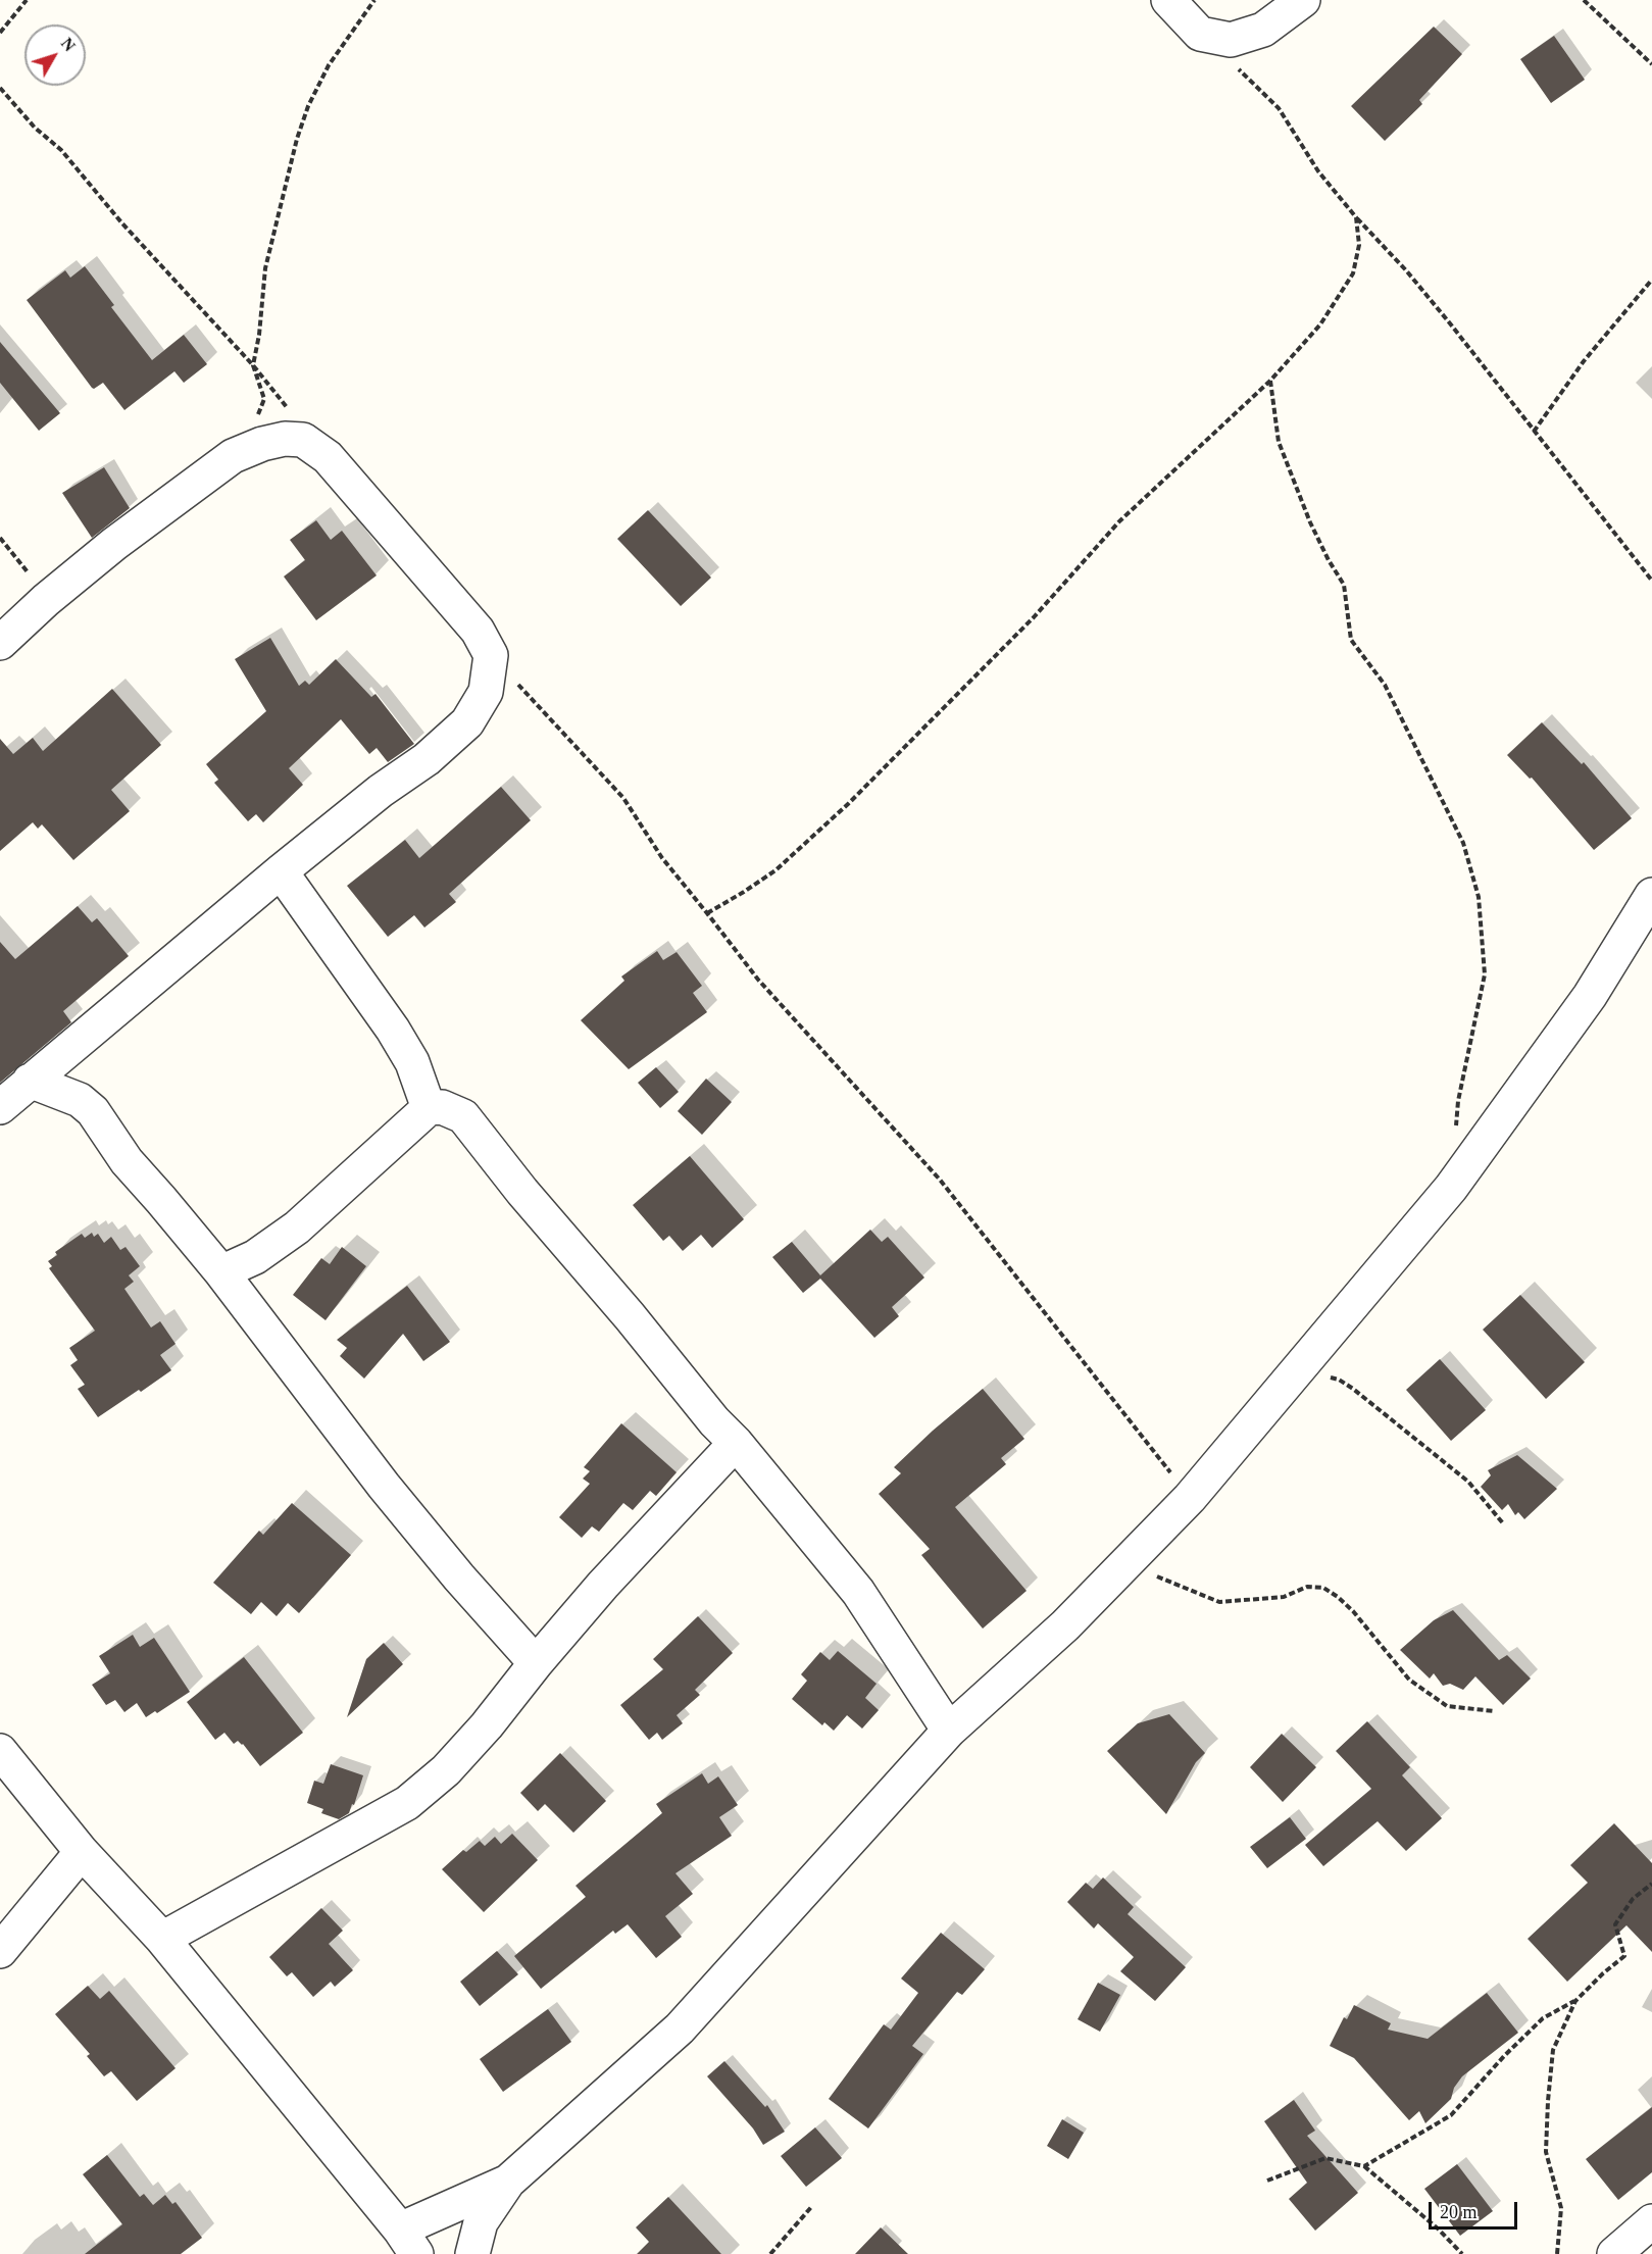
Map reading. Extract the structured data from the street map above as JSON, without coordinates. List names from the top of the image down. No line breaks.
{"scale_bar":"20 m","north":"top right"}
